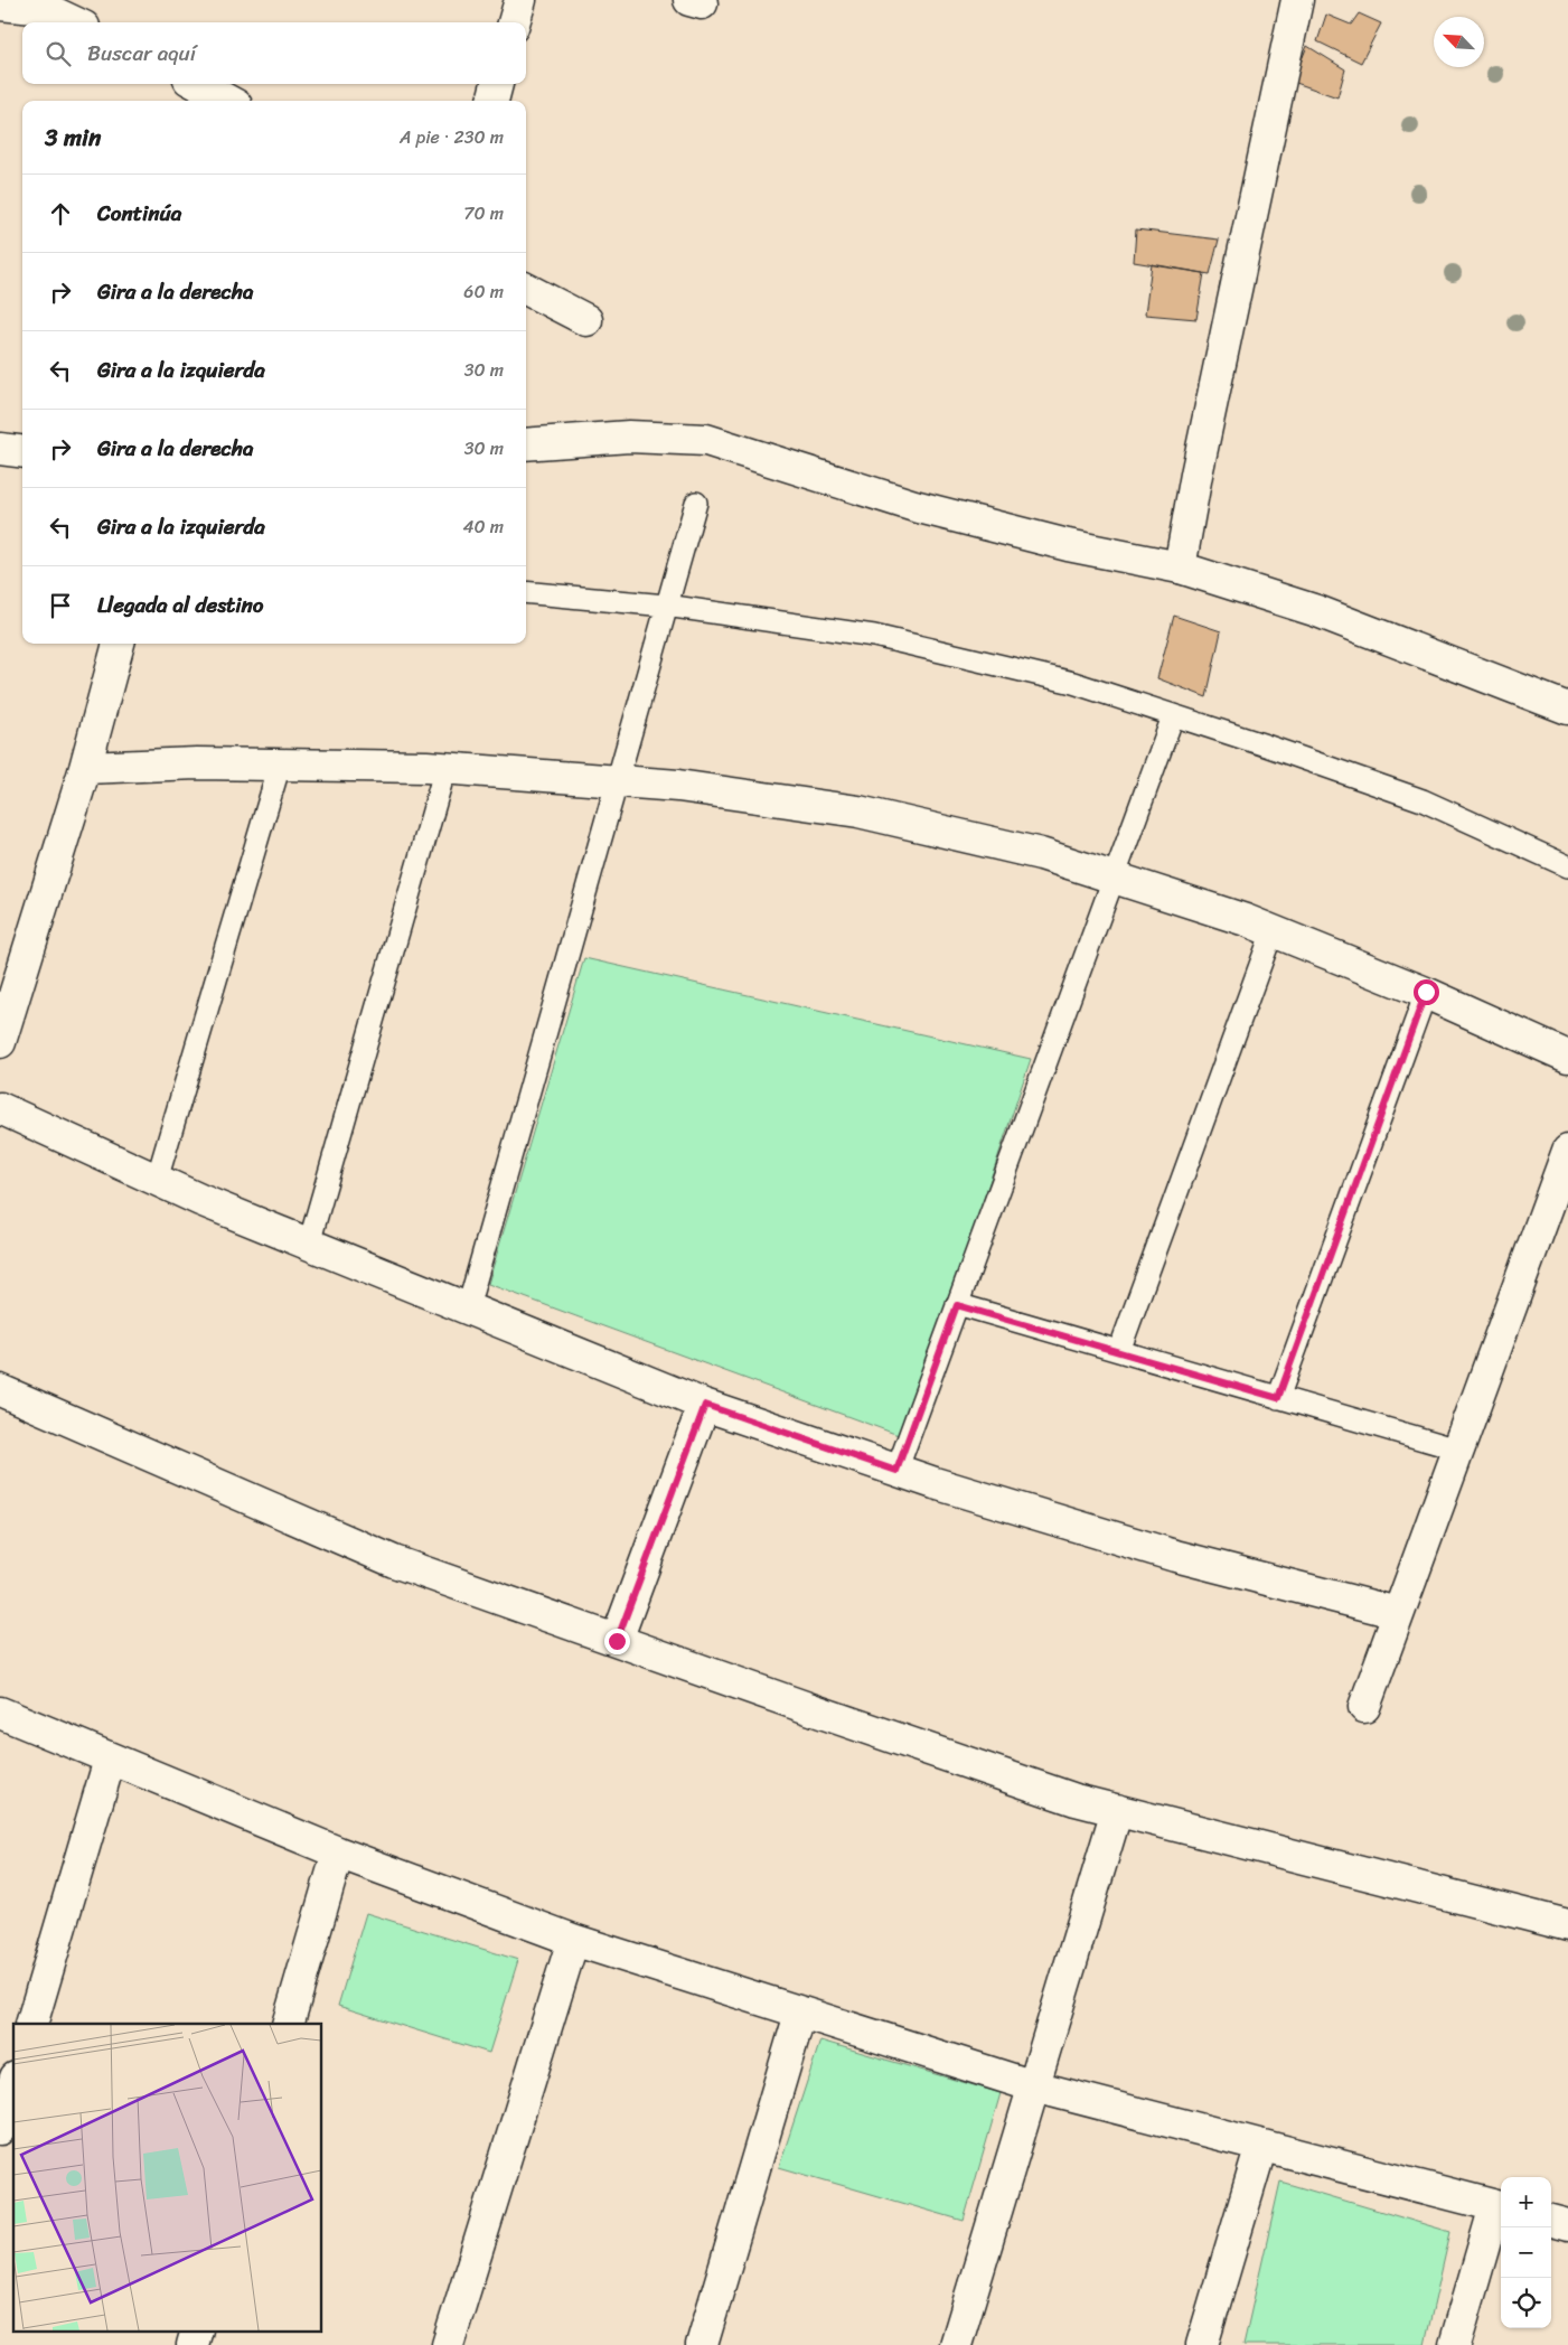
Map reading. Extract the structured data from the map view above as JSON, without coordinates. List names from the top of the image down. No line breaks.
{"north":"top left","page":{"search":"Buscar aquí","heading":["3 min","A pie · 230 m"],"list":[["Continúa","70 m"],["Gira a la derecha","60 m"],["Gira a la izquierda","30 m"],["Gira a la derecha","30 m"],["Gira a la izquierda","40 m"],"Llegada al destino"],"map_buttons":["+","−"]}}
